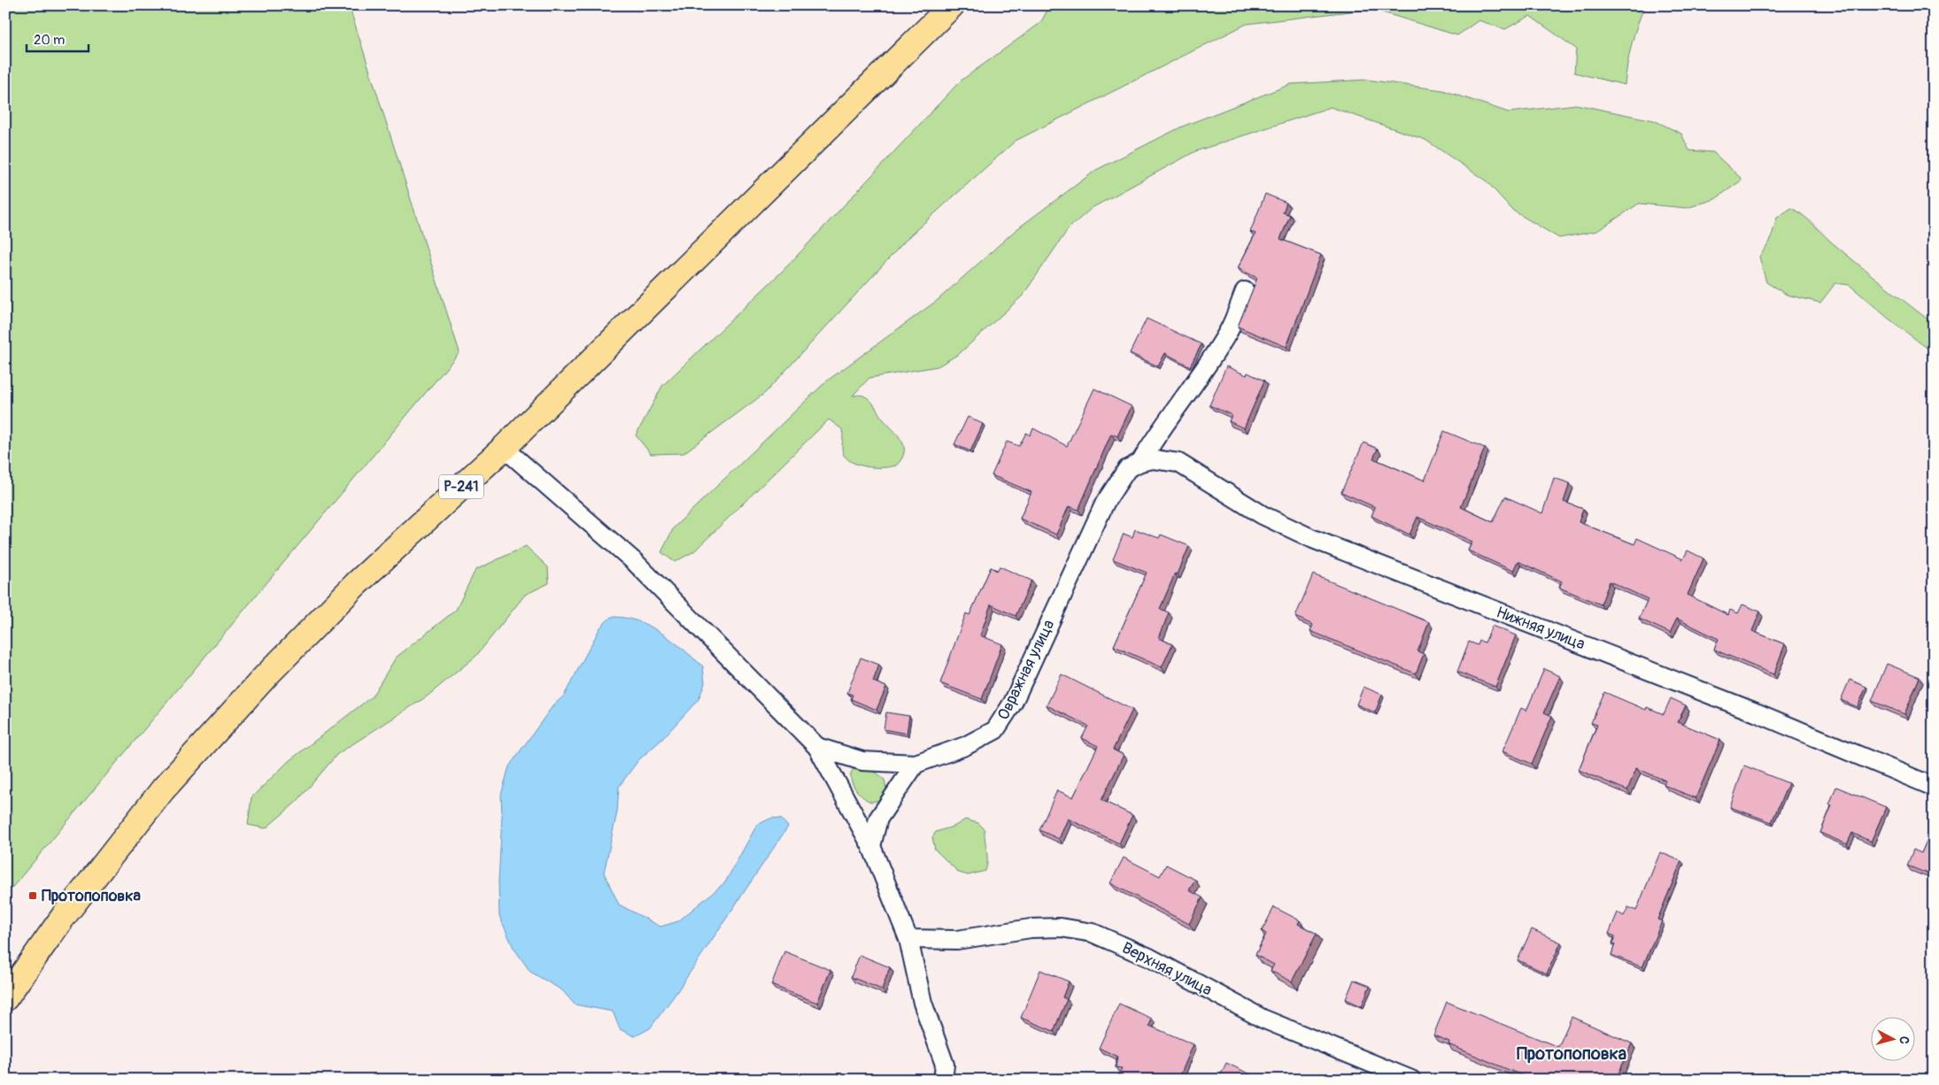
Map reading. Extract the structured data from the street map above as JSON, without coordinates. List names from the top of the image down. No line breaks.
{"streets":{"highway":["Р-241"],"street":["Нижняя улица","Овражная улица","Верхняя улица"]},"crossings":[["Нижняя улица","Овражная улица"]],"districts":["Протопоповка"],"places":{"transit":["Протопоповка"]},"scale_bar":"20 m","north":"right"}
